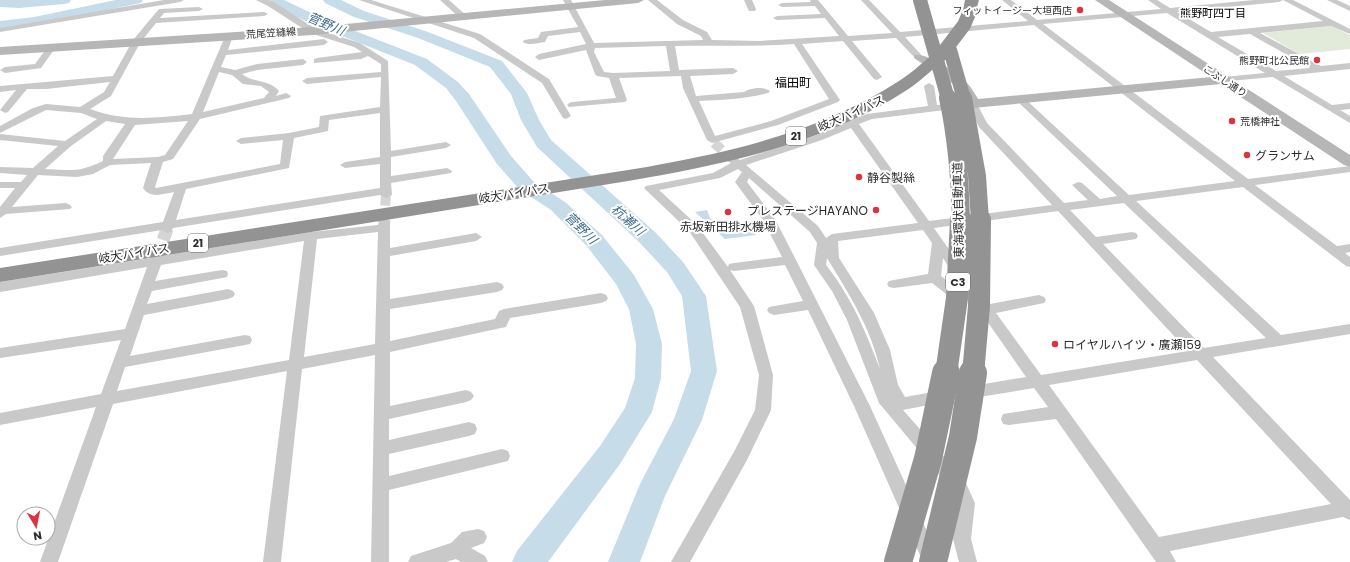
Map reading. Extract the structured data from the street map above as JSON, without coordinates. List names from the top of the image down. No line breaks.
{"streets":{"highway":["岐大バイパス","21","東海環状自動車道","C3"],"street":["荒尾笠縫線","こぶし通り"]},"districts":["熊野町四丁目","福田町"],"water":["菅野川","杭瀬川"],"places":["フィットイージー大垣西店","熊野町北公民館","荒橋神社","グランサム","静谷製絲","プレステージHAYANO","赤坂新田排水機場","ロイヤルハイツ・廣瀬159"],"north":"bottom"}
